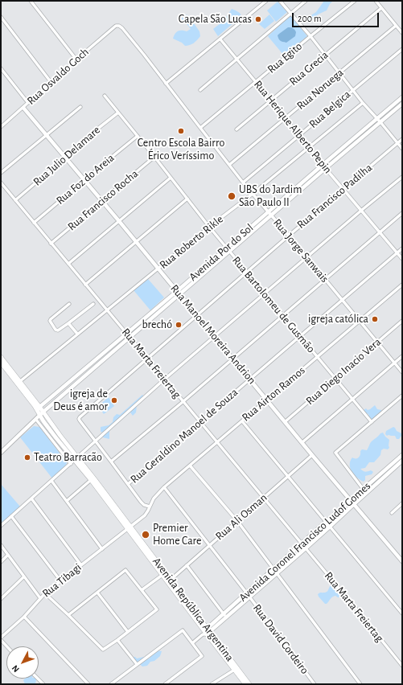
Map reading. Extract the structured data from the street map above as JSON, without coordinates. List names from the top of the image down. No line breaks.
{"streets":{"main road":["Avenida República Argentina"],"street":["Rua Egito","Rua Grecia","Rua Osvaldo Goch","Rua Noruega","Rua Belgica","Rua Herique Alberto Pepin","Rua Julio Delamare","Rua Foz do Areia","Rua Francisco Padilha","Rua Francisco Rocha","Rua Roberto Rikle","Rua Jorge Sanwais","Avenida Por do Sol","Rua Bartolomeu de Gusmão","Rua Manoel Moreira Andrion","Rua Marta Freiertag","Rua Diego Inacio Vera","Rua Airton Ramos","Rua Geraldino Manoel de Souza","Rua Ali Osman","Avenida Coronel Francisco Ludof Gomes","Rua Tibagi","Rua David Cordeiro"]},"crossings":[["Rua Egito","Rua Herique Alberto Pepin"],["Rua Egito","Rua Jorge Sanwais"],["Rua Grecia","Rua Herique Alberto Pepin"],["Rua Osvaldo Goch","Rua Jorge Sanwais"],["Rua Osvaldo Goch","Rua Manoel Moreira Andrion"],["Rua Noruega","Rua Herique Alberto Pepin"],["Rua Noruega","Rua Jorge Sanwais"],["Rua Belgica","Rua Herique Alberto Pepin"],["Rua Belgica","Rua Jorge Sanwais"],["Rua Herique Alberto Pepin","Rua Francisco Padilha"],["Rua Herique Alberto Pepin","Rua Roberto Rikle"],["Rua Herique Alberto Pepin","Avenida Por do Sol"],["Rua Herique Alberto Pepin","Rua Geraldino Manoel de Souza"],["Rua Julio Delamare","Rua Bartolomeu de Gusmão"],["Rua Julio Delamare","Rua Manoel Moreira Andrion"],["Rua Julio Delamare","Rua Marta Freiertag"],["Rua Foz do Areia","Rua Bartolomeu de Gusmão"],["Rua Foz do Areia","Rua Manoel Moreira Andrion"],["Rua Foz do Areia","Rua Marta Freiertag"],["Rua Francisco Padilha","Rua Jorge Sanwais"],["Rua Francisco Padilha","Rua Bartolomeu de Gusmão"],["Rua Francisco Padilha","Rua Manoel Moreira Andrion"],["Rua Francisco Padilha","Rua Marta Freiertag"],["Rua Francisco Rocha","Rua Bartolomeu de Gusmão"],["Rua Francisco Rocha","Rua Manoel Moreira Andrion"],["Rua Francisco Rocha","Rua Marta Freiertag"],["Rua Roberto Rikle","Rua Jorge Sanwais"],["Rua Roberto Rikle","Rua Bartolomeu de Gusmão"],["Rua Roberto Rikle","Rua Manoel Moreira Andrion"],["Rua Roberto Rikle","Rua Marta Freiertag"],["Rua Jorge Sanwais","Avenida Por do Sol"],["Rua Jorge Sanwais","Rua Diego Inacio Vera"],["Rua Jorge Sanwais","Rua Airton Ramos"],["Rua Jorge Sanwais","Rua Geraldino Manoel de Souza"],["Avenida Por do Sol","Rua Bartolomeu de Gusmão"],["Avenida Por do Sol","Rua Manoel Moreira Andrion"],["Avenida Por do Sol","Rua Marta Freiertag"],["Avenida Por do Sol","Avenida República Argentina"],["Rua Bartolomeu de Gusmão","Rua Diego Inacio Vera"],["Rua Bartolomeu de Gusmão","Rua Airton Ramos"],["Rua Bartolomeu de Gusmão","Rua Geraldino Manoel de Souza"],["Rua Manoel Moreira Andrion","Rua Diego Inacio Vera"],["Rua Manoel Moreira Andrion","Rua Airton Ramos"],["Rua Manoel Moreira Andrion","Rua Geraldino Manoel de Souza"],["Rua Manoel Moreira Andrion","Rua Ali Osman"],["Rua Manoel Moreira Andrion","Avenida Coronel Francisco Ludof Gomes"],["Rua Marta Freiertag","Rua Airton Ramos"],["Rua Marta Freiertag","Rua Geraldino Manoel de Souza"],["Rua Marta Freiertag","Rua Ali Osman"],["Rua Marta Freiertag","Avenida Coronel Francisco Ludof Gomes"],["Rua Airton Ramos","Rua Tibagi"],["Rua Airton Ramos","Rua David Cordeiro"],["Rua Ali Osman","Avenida República Argentina"],["Rua Ali Osman","Rua David Cordeiro"],["Avenida Coronel Francisco Ludof Gomes","Avenida República Argentina"],["Avenida Coronel Francisco Ludof Gomes","Rua David Cordeiro"],["Rua Tibagi","Avenida República Argentina"]],"places":["Capela São Lucas","Centro Escola Bairro Érico Veríssimo","UBS do Jardim São Paulo II","igreja católica","brechó","igreja de Deus é amor","Teatro Barracão","Premier Home Care"],"scale_bar":"200 m","north":"bottom left"}
